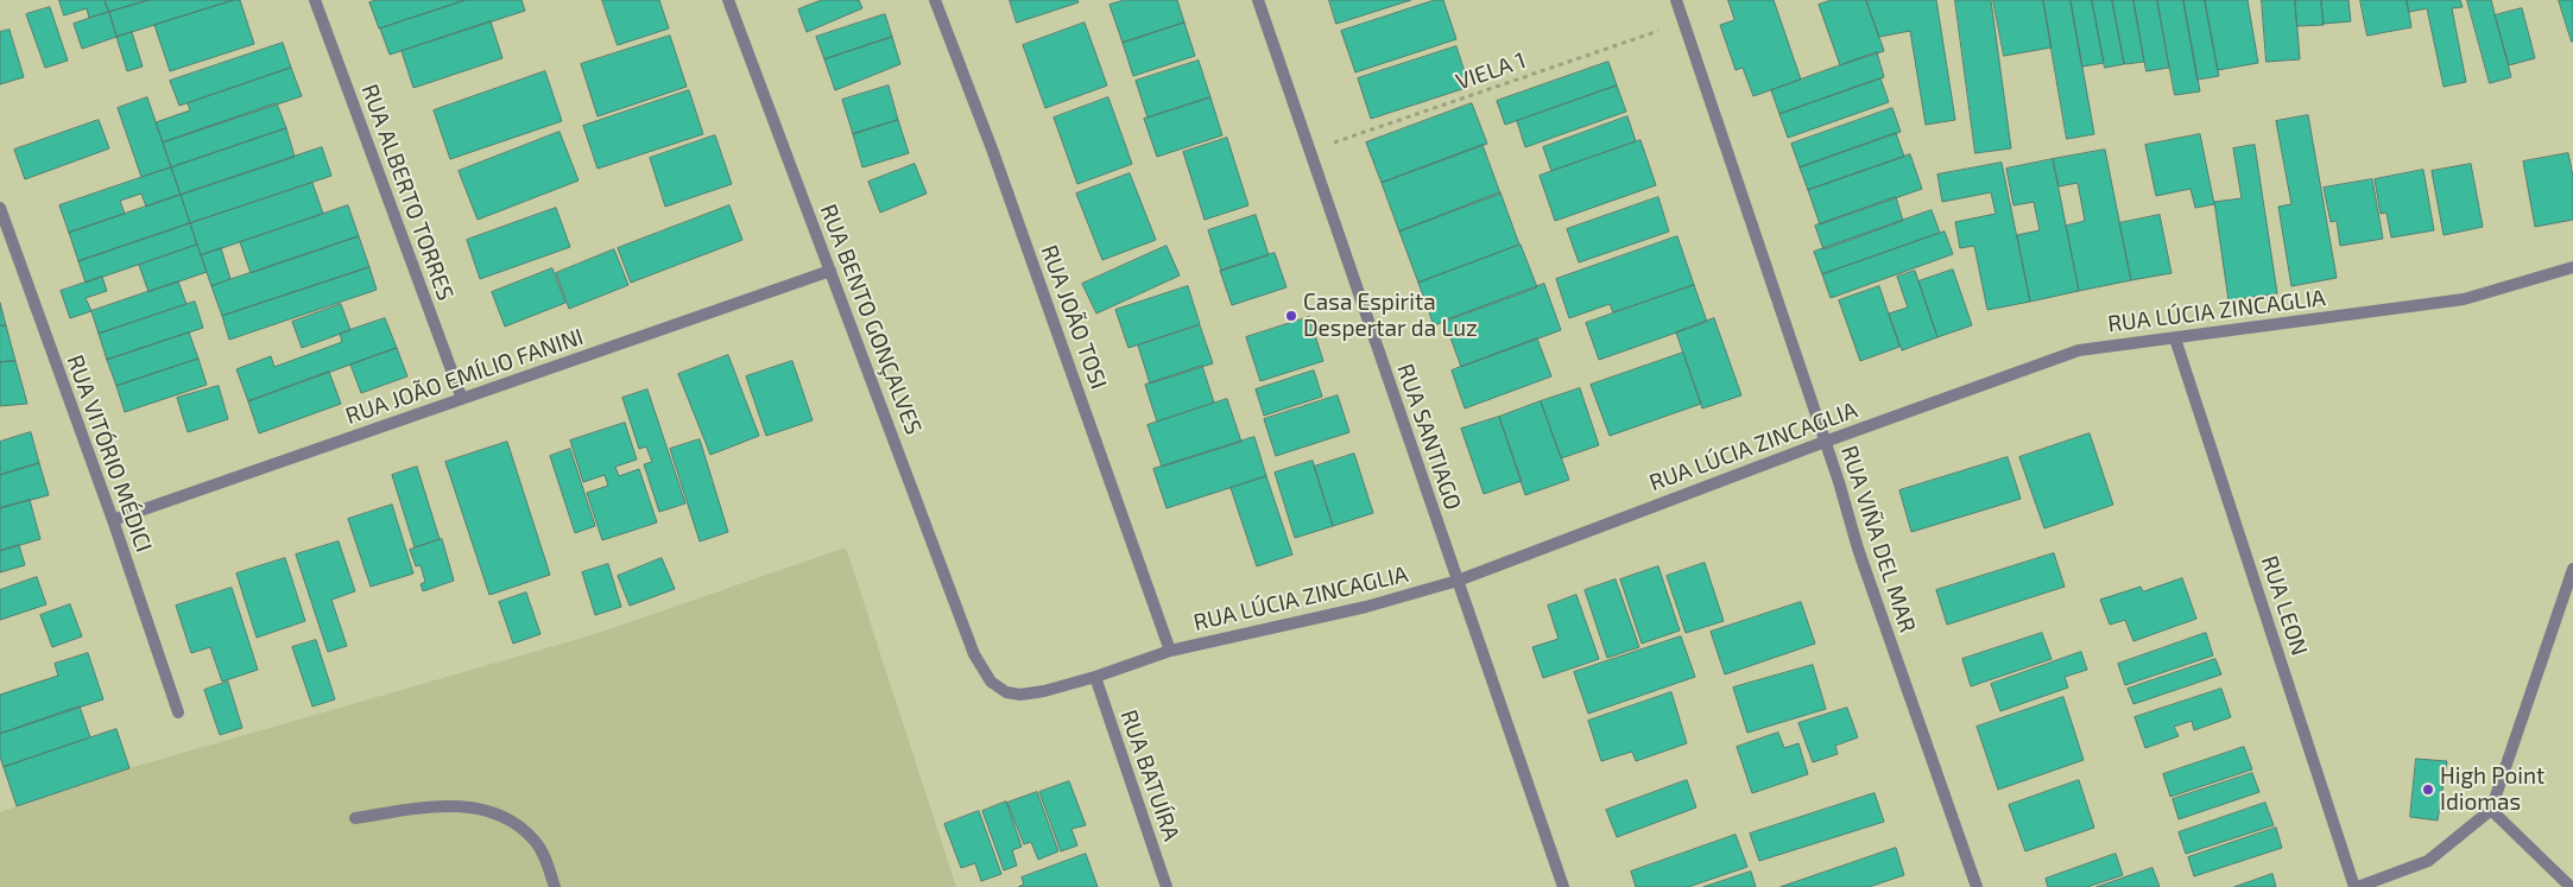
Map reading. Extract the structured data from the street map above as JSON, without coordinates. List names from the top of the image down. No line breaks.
{"streets":{"street":["RUA ALBERTO TORRES","RUA LÚCIA ZINCAGLIA","RUA JOÃO TOSI","RUA BENTO GONÇALVES","RUA JOÃO EMÍLIO FANINI","RUA SANTIAGO","RUA VITÓRIO MÉDICI","RUA VIÑA DEL MAR","RUA LEON","RUA BATUÍRA"],"path":["VIELA 1"]},"crossings":[["VIELA 1","RUA SANTIAGO"],["VIELA 1","RUA VIÑA DEL MAR"],["RUA ALBERTO TORRES","RUA JOÃO EMÍLIO FANINI"],["RUA LÚCIA ZINCAGLIA","RUA JOÃO TOSI"],["RUA LÚCIA ZINCAGLIA","RUA BENTO GONÇALVES"],["RUA LÚCIA ZINCAGLIA","RUA SANTIAGO"],["RUA LÚCIA ZINCAGLIA","RUA VIÑA DEL MAR"],["RUA LÚCIA ZINCAGLIA","RUA LEON"],["RUA LÚCIA ZINCAGLIA","RUA BATUÍRA"],["RUA BENTO GONÇALVES","RUA JOÃO EMÍLIO FANINI"],["RUA JOÃO EMÍLIO FANINI","RUA VITÓRIO MÉDICI"]],"places":["Casa Espirita Despertar da Luz","High Point Idiomas"]}
